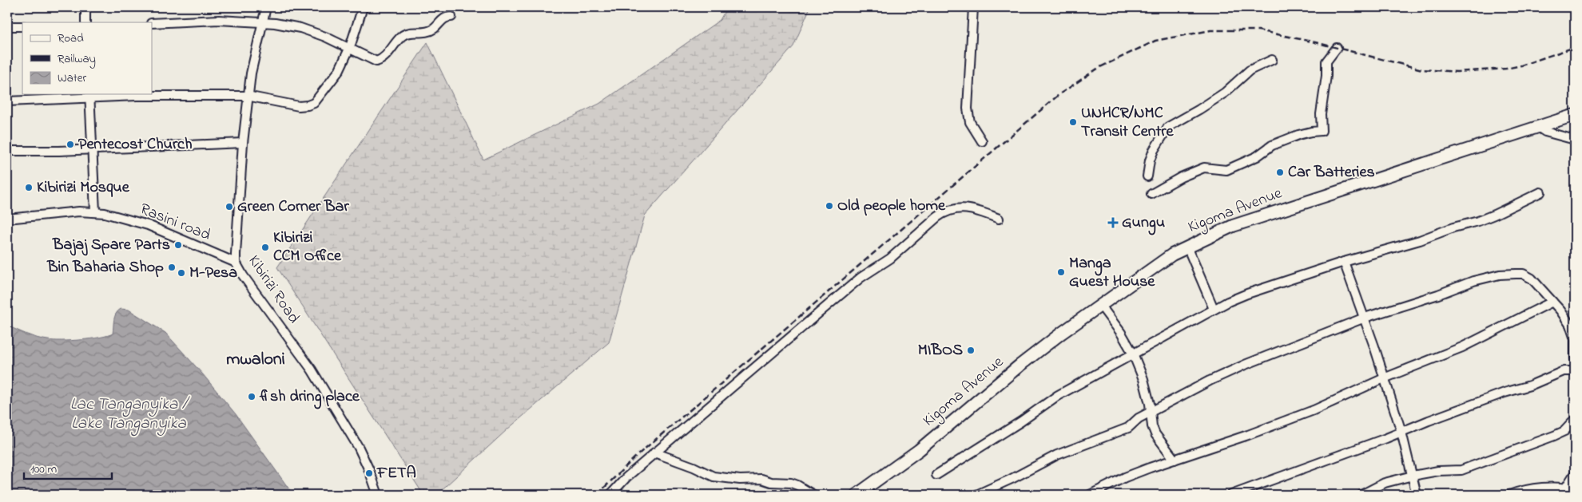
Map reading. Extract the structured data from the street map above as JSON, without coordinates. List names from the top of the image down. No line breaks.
{"streets":{"main road":["Kigoma Avenue"],"street":["Rasini road","Kibirizi Road"]},"crossings":[["Rasini road","Kibirizi Road"]],"districts":["mwaloni"],"water":["Lac Tanganyika / Lake Tanganyika"],"places":{"other":["UNHCR/NMC Transit Centre","Pentecost Church","Car Batteries","Kibirizi Mosque","Old people home","Green Corner Bar","Bajaj Spare Parts","Kibirizi CCM Office","Bin Baharia Shop","Manga Guest House","M-Pesa","MIBOS","fish dring place","FETA"],"health":["Gungu"]},"legend":["Road","Railway","Water"],"scale_bar":"100 m"}
